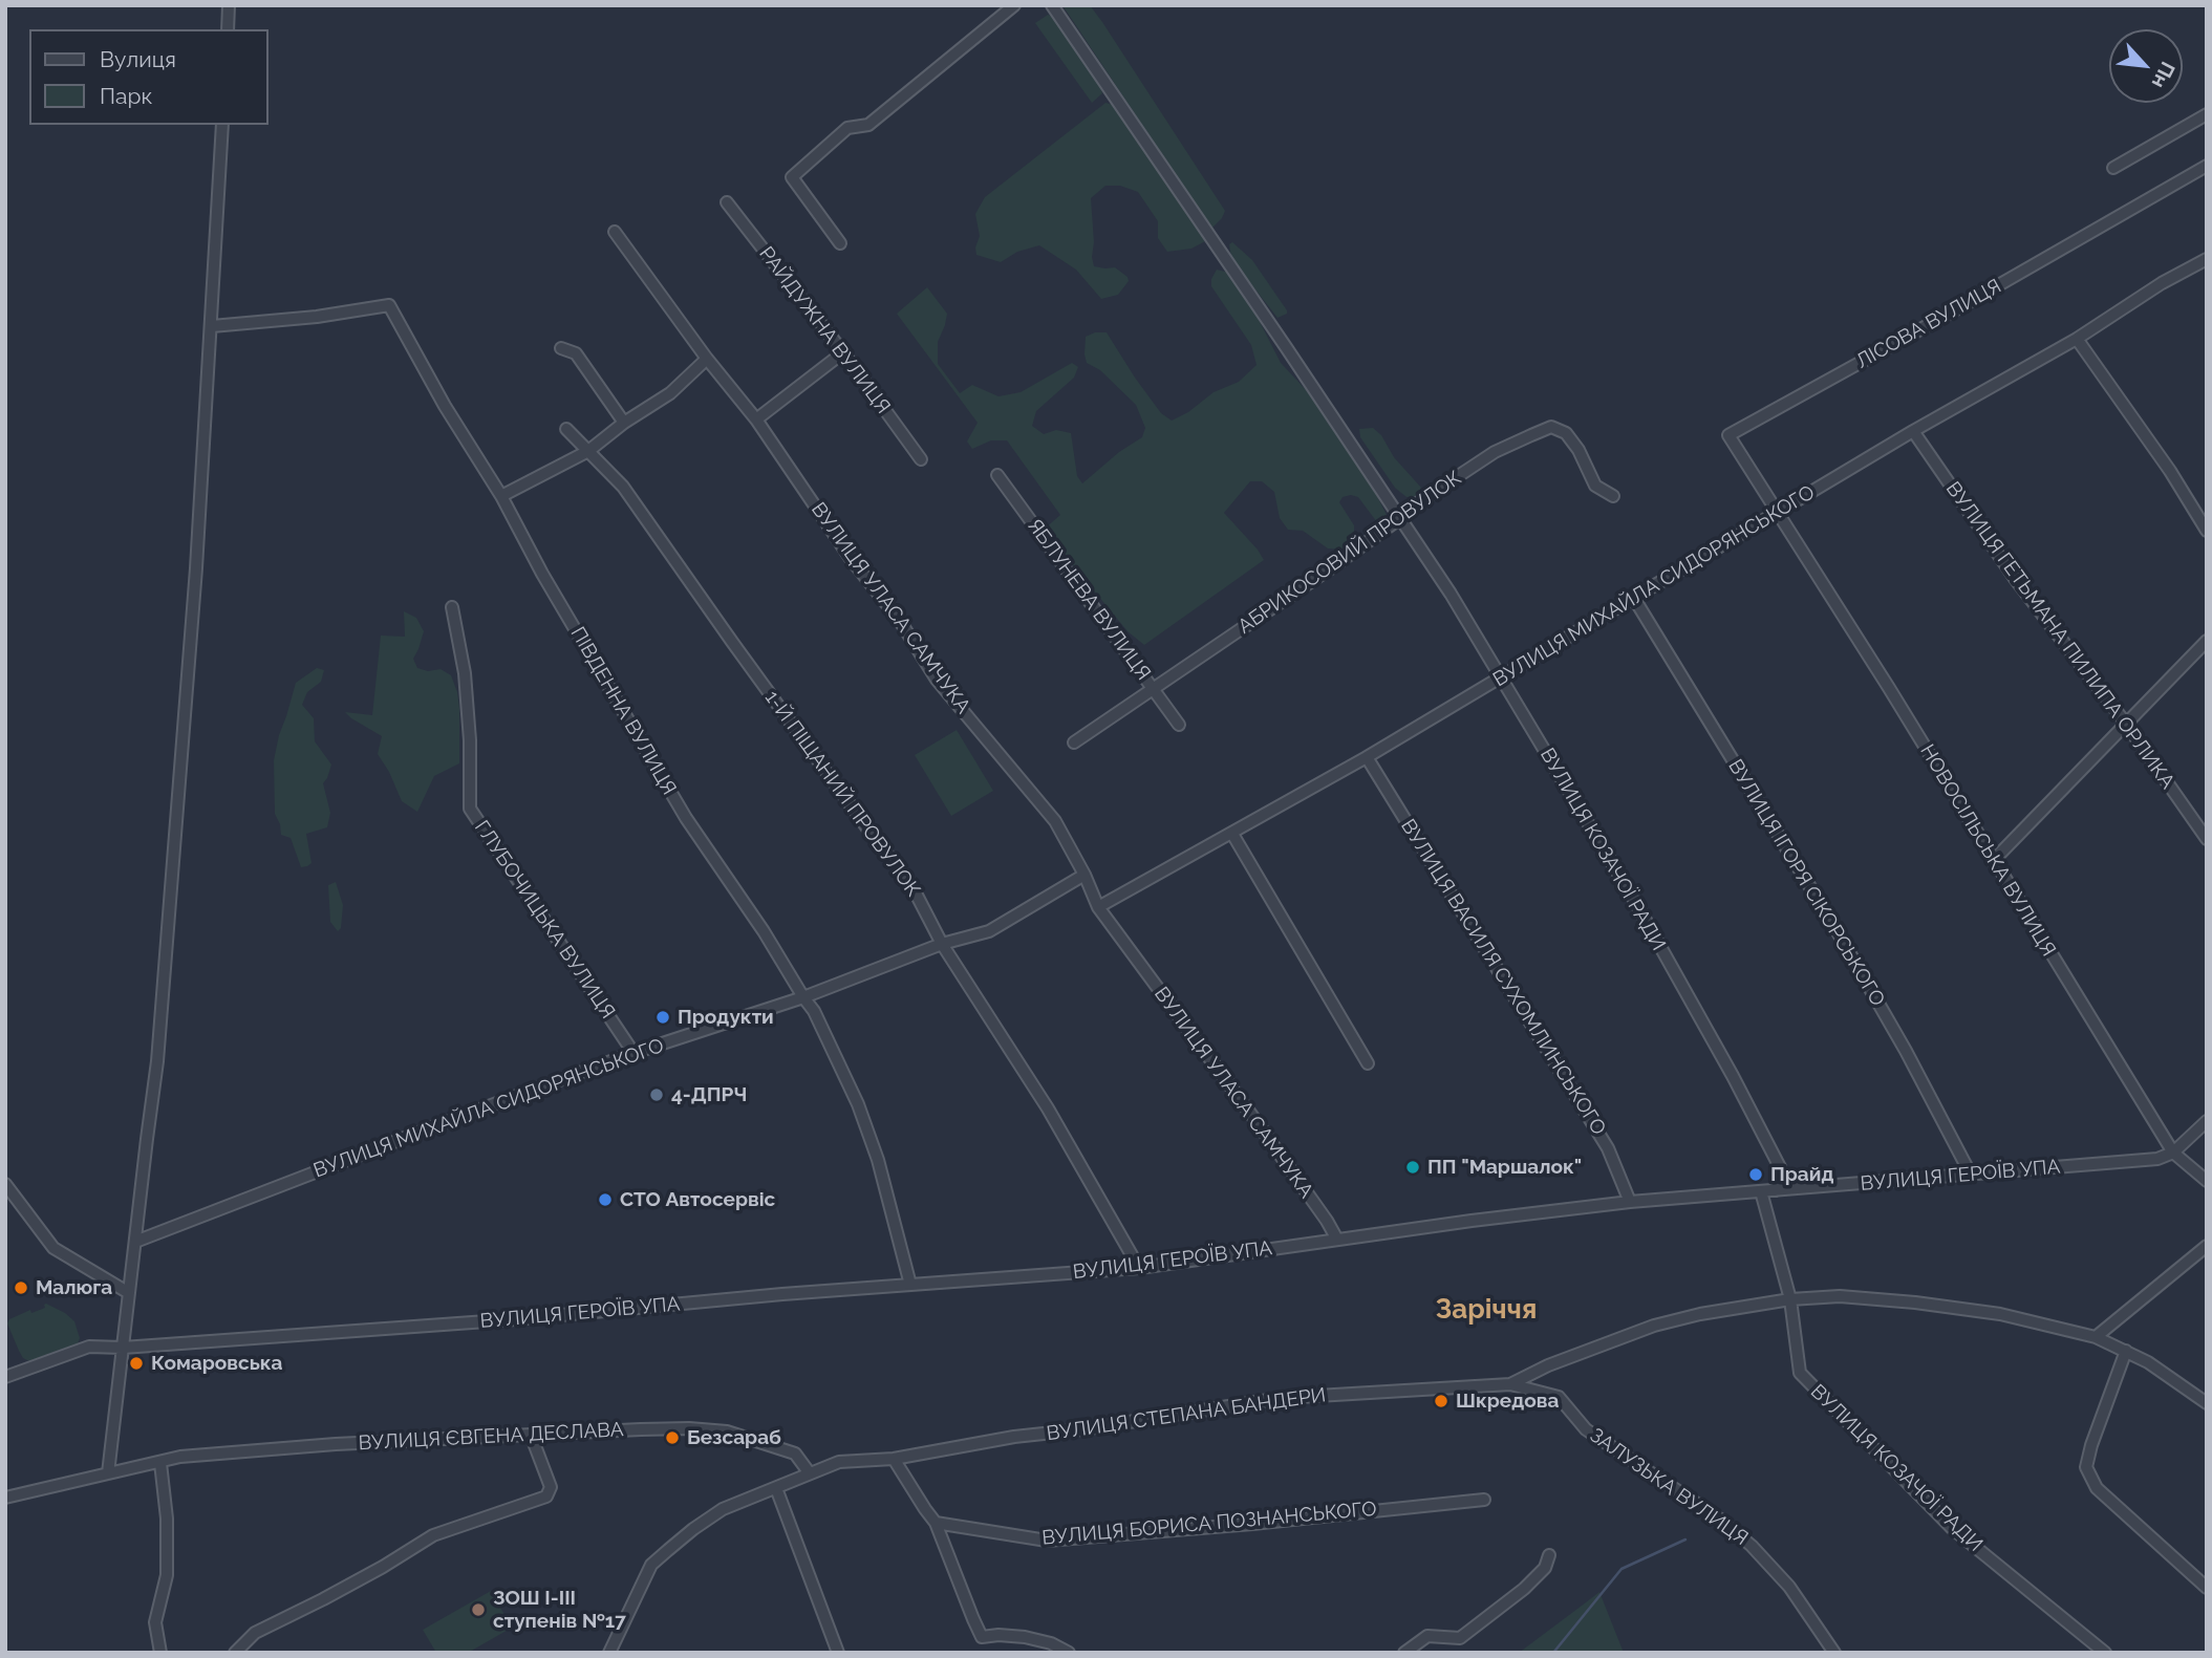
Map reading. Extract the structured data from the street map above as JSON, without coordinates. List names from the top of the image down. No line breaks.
{"streets":{"street":["ЛІСОВА ВУЛИЦЯ","РАЙДУЖНА ВУЛИЦЯ","АБРИКОСОВИЙ ПРОВУЛОК","ВУЛИЦЯ МИХАЙЛА СИДОРЯНСЬКОГО","ЯБЛУНЕВА ВУЛИЦЯ","ВУЛИЦЯ УЛАСА САМЧУКА","ВУЛИЦЯ ГЕТЬМАНА ПИЛИПА ОРЛИКА","ПІВДЕННА ВУЛИЦЯ","1-Й ПІЩАНИЙ ПРОВУЛОК","ВУЛИЦЯ КОЗАЧОЇ РАДИ","НОВОСІЛЬСЬКА ВУЛИЦЯ","ВУЛИЦЯ ІГОРЯ СІКОРСЬКОГО","ГЛУБОЧИЦЬКА ВУЛИЦЯ","ВУЛИЦЯ ВАСИЛЯ СУХОМЛИНСЬКОГО","ВУЛИЦЯ ГЕРОЇВ УПА","ВУЛИЦЯ СТЕПАНА БАНДЕРИ","ВУЛИЦЯ ЄВГЕНА ДЕСЛАВА","ЗАЛУЗЬКА ВУЛИЦЯ","ВУЛИЦЯ БОРИСА ПОЗНАНСЬКОГО"]},"crossings":[["ЛІСОВА ВУЛИЦЯ","ВУЛИЦЯ МИХАЙЛА СИДОРЯНСЬКОГО"],["ЛІСОВА ВУЛИЦЯ","НОВОСІЛЬСЬКА ВУЛИЦЯ"],["АБРИКОСОВИЙ ПРОВУЛОК","ЯБЛУНЕВА ВУЛИЦЯ"],["АБРИКОСОВИЙ ПРОВУЛОК","ВУЛИЦЯ КОЗАЧОЇ РАДИ"],["ВУЛИЦЯ МИХАЙЛА СИДОРЯНСЬКОГО","ВУЛИЦЯ УЛАСА САМЧУКА"],["ВУЛИЦЯ МИХАЙЛА СИДОРЯНСЬКОГО","ВУЛИЦЯ ГЕТЬМАНА ПИЛИПА ОРЛИКА"],["ВУЛИЦЯ МИХАЙЛА СИДОРЯНСЬКОГО","ПІВДЕННА ВУЛИЦЯ"],["ВУЛИЦЯ МИХАЙЛА СИДОРЯНСЬКОГО","1-Й ПІЩАНИЙ ПРОВУЛОК"],["ВУЛИЦЯ МИХАЙЛА СИДОРЯНСЬКОГО","ВУЛИЦЯ КОЗАЧОЇ РАДИ"],["ВУЛИЦЯ МИХАЙЛА СИДОРЯНСЬКОГО","НОВОСІЛЬСЬКА ВУЛИЦЯ"],["ВУЛИЦЯ МИХАЙЛА СИДОРЯНСЬКОГО","ВУЛИЦЯ ІГОРЯ СІКОРСЬКОГО"],["ВУЛИЦЯ МИХАЙЛА СИДОРЯНСЬКОГО","ГЛУБОЧИЦЬКА ВУЛИЦЯ"],["ВУЛИЦЯ МИХАЙЛА СИДОРЯНСЬКОГО","ВУЛИЦЯ ВАСИЛЯ СУХОМЛИНСЬКОГО"],["ВУЛИЦЯ УЛАСА САМЧУКА","ВУЛИЦЯ ГЕРОЇВ УПА"],["ПІВДЕННА ВУЛИЦЯ","ВУЛИЦЯ ГЕРОЇВ УПА"],["1-Й ПІЩАНИЙ ПРОВУЛОК","ВУЛИЦЯ ГЕРОЇВ УПА"],["ВУЛИЦЯ КОЗАЧОЇ РАДИ","ВУЛИЦЯ ГЕРОЇВ УПА"],["ВУЛИЦЯ КОЗАЧОЇ РАДИ","ВУЛИЦЯ СТЕПАНА БАНДЕРИ"],["НОВОСІЛЬСЬКА ВУЛИЦЯ","ВУЛИЦЯ ГЕРОЇВ УПА"],["ВУЛИЦЯ ІГОРЯ СІКОРСЬКОГО","ВУЛИЦЯ ГЕРОЇВ УПА"],["ВУЛИЦЯ ВАСИЛЯ СУХОМЛИНСЬКОГО","ВУЛИЦЯ ГЕРОЇВ УПА"],["ВУЛИЦЯ СТЕПАНА БАНДЕРИ","ВУЛИЦЯ ЄВГЕНА ДЕСЛАВА"],["ВУЛИЦЯ СТЕПАНА БАНДЕРИ","ЗАЛУЗЬКА ВУЛИЦЯ"]],"districts":["Заріччя"],"places":["Продукти","4-ДПРЧ","ПП \"Маршалок\"","Прайд","СТО Автосервіс","Малюга","Комаровська","Шкредова","Безсараб","ЗОШ І-ІІІ ступенів №17"],"legend":["Вулиця","Парк"],"north":"bottom right"}
